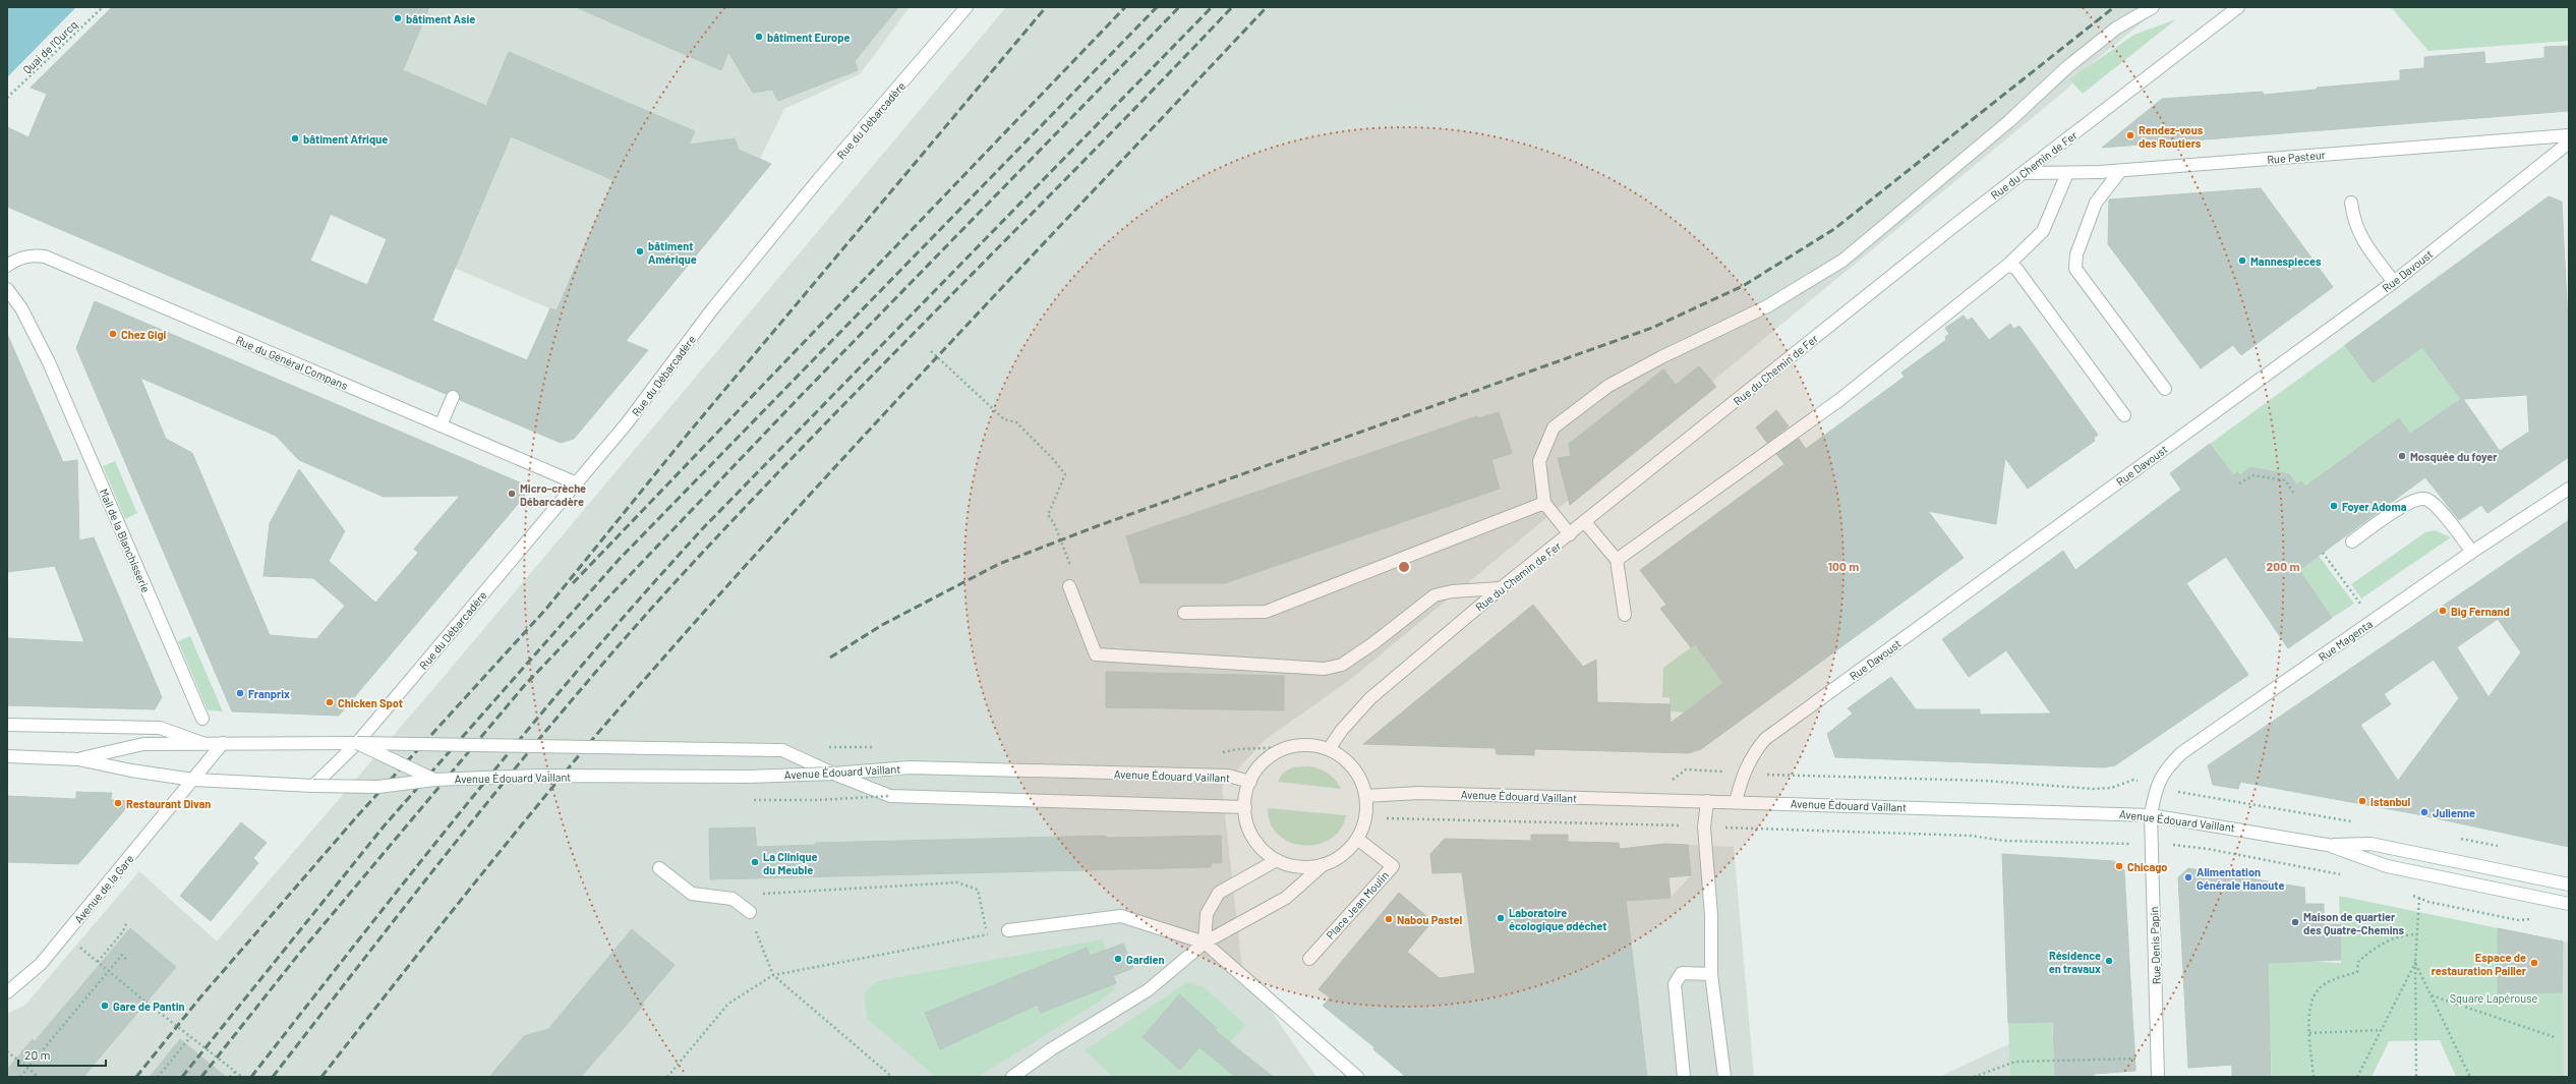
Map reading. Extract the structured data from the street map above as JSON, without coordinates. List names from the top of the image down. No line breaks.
{"streets":{"street":["Rue du Débarcadère","Rue Pasteur","Rue du Chemin de Fer","Rue Davoust","Rue du Général Compans","Mail de la Blanchisserie","Rue Magenta","Avenue Édouard Vaillant","Avenue de la Gare","Place Jean Moulin","Rue Denis Papin"],"path":["Quai de l'Ourcq"]},"crossings":[["Rue du Débarcadère","Rue du Général Compans"],["Rue du Débarcadère","Avenue Édouard Vaillant"],["Rue Pasteur","Rue du Chemin de Fer"],["Rue du Chemin de Fer","Avenue Édouard Vaillant"],["Rue du Chemin de Fer","Place Jean Moulin"],["Rue Davoust","Avenue Édouard Vaillant"],["Rue Magenta","Avenue Édouard Vaillant"],["Rue Magenta","Rue Denis Papin"],["Avenue Édouard Vaillant","Avenue de la Gare"],["Avenue Édouard Vaillant","Place Jean Moulin"],["Avenue Édouard Vaillant","Rue Denis Papin"]],"parks":["Square Lapérouse"],"places":["bâtiment Asie","bâtiment Europe","Rendez-vous des Routiers","bâtiment Afrique","bâtiment Amérique","Mannespieces","Chez Gigi","Mosquée du foyer","Micro-crèche Débarcadère","Foyer Adoma","Big Fernand","Franprix","Chicken Spot","Istanbul","Restaurant Divan","Julienne","La Clinique du Meuble","Chicago","Alimentation Générale Hanoute","Laboratoire écologique ødéchet","Nabou Pastel","Maison de quartier des Quatre-Chemins","Gardien","Résidence en travaux","Espace de restauration Pailler","Gare de Pantin"],"scale_bar":"20 m","rings":["100 m","200 m"]}
